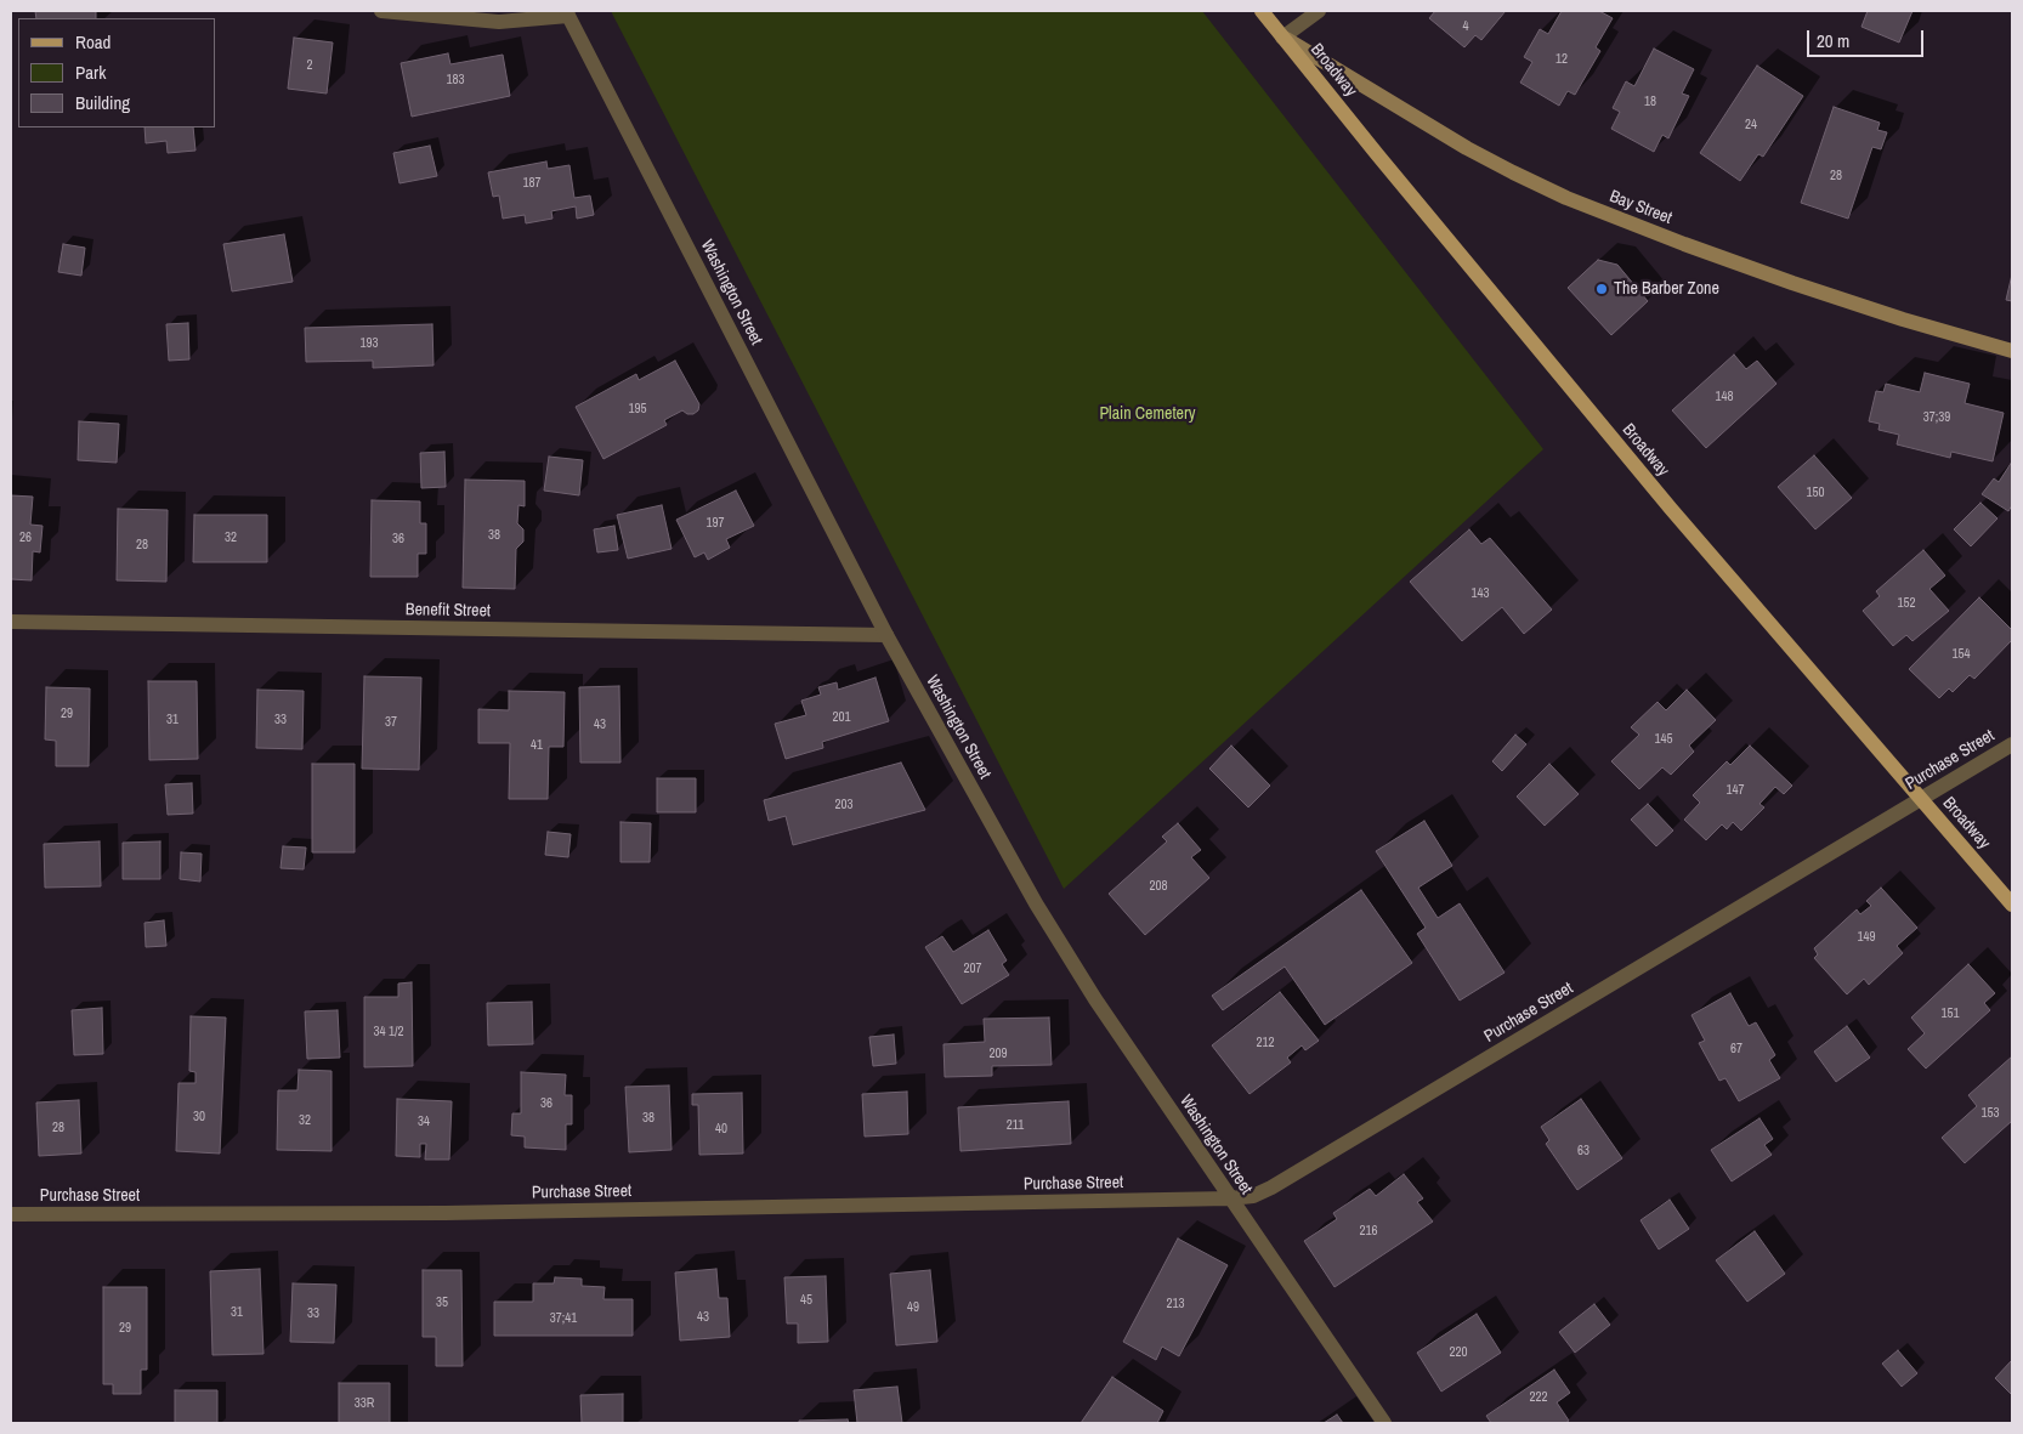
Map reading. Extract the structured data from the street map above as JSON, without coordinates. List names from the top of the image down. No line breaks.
{"streets":{"main road":["Broadway","Bay Street"],"street":["Washington Street","Benefit Street","Purchase Street"]},"crossings":[["Broadway","Bay Street"],["Broadway","Purchase Street"],["Washington Street","Benefit Street"],["Washington Street","Purchase Street"]],"parks":["Plain Cemetery"],"places":["The Barber Zone"],"house_numbers":["4","12","2","183","18","24","28","187","193","148","195","37;39","150","197","38","26","32","36","28","143","152","154","29","201","31","33","37","43","145","41","147","203","208","149","207","151","34 1/2","212","67","209","36","153","30","38","32","34","211","28","40","63","216","45","35","213","49","31","33","43","37;41","29","220","222","33R"],"legend":["Road","Park","Building"],"scale_bar":"20 m"}
